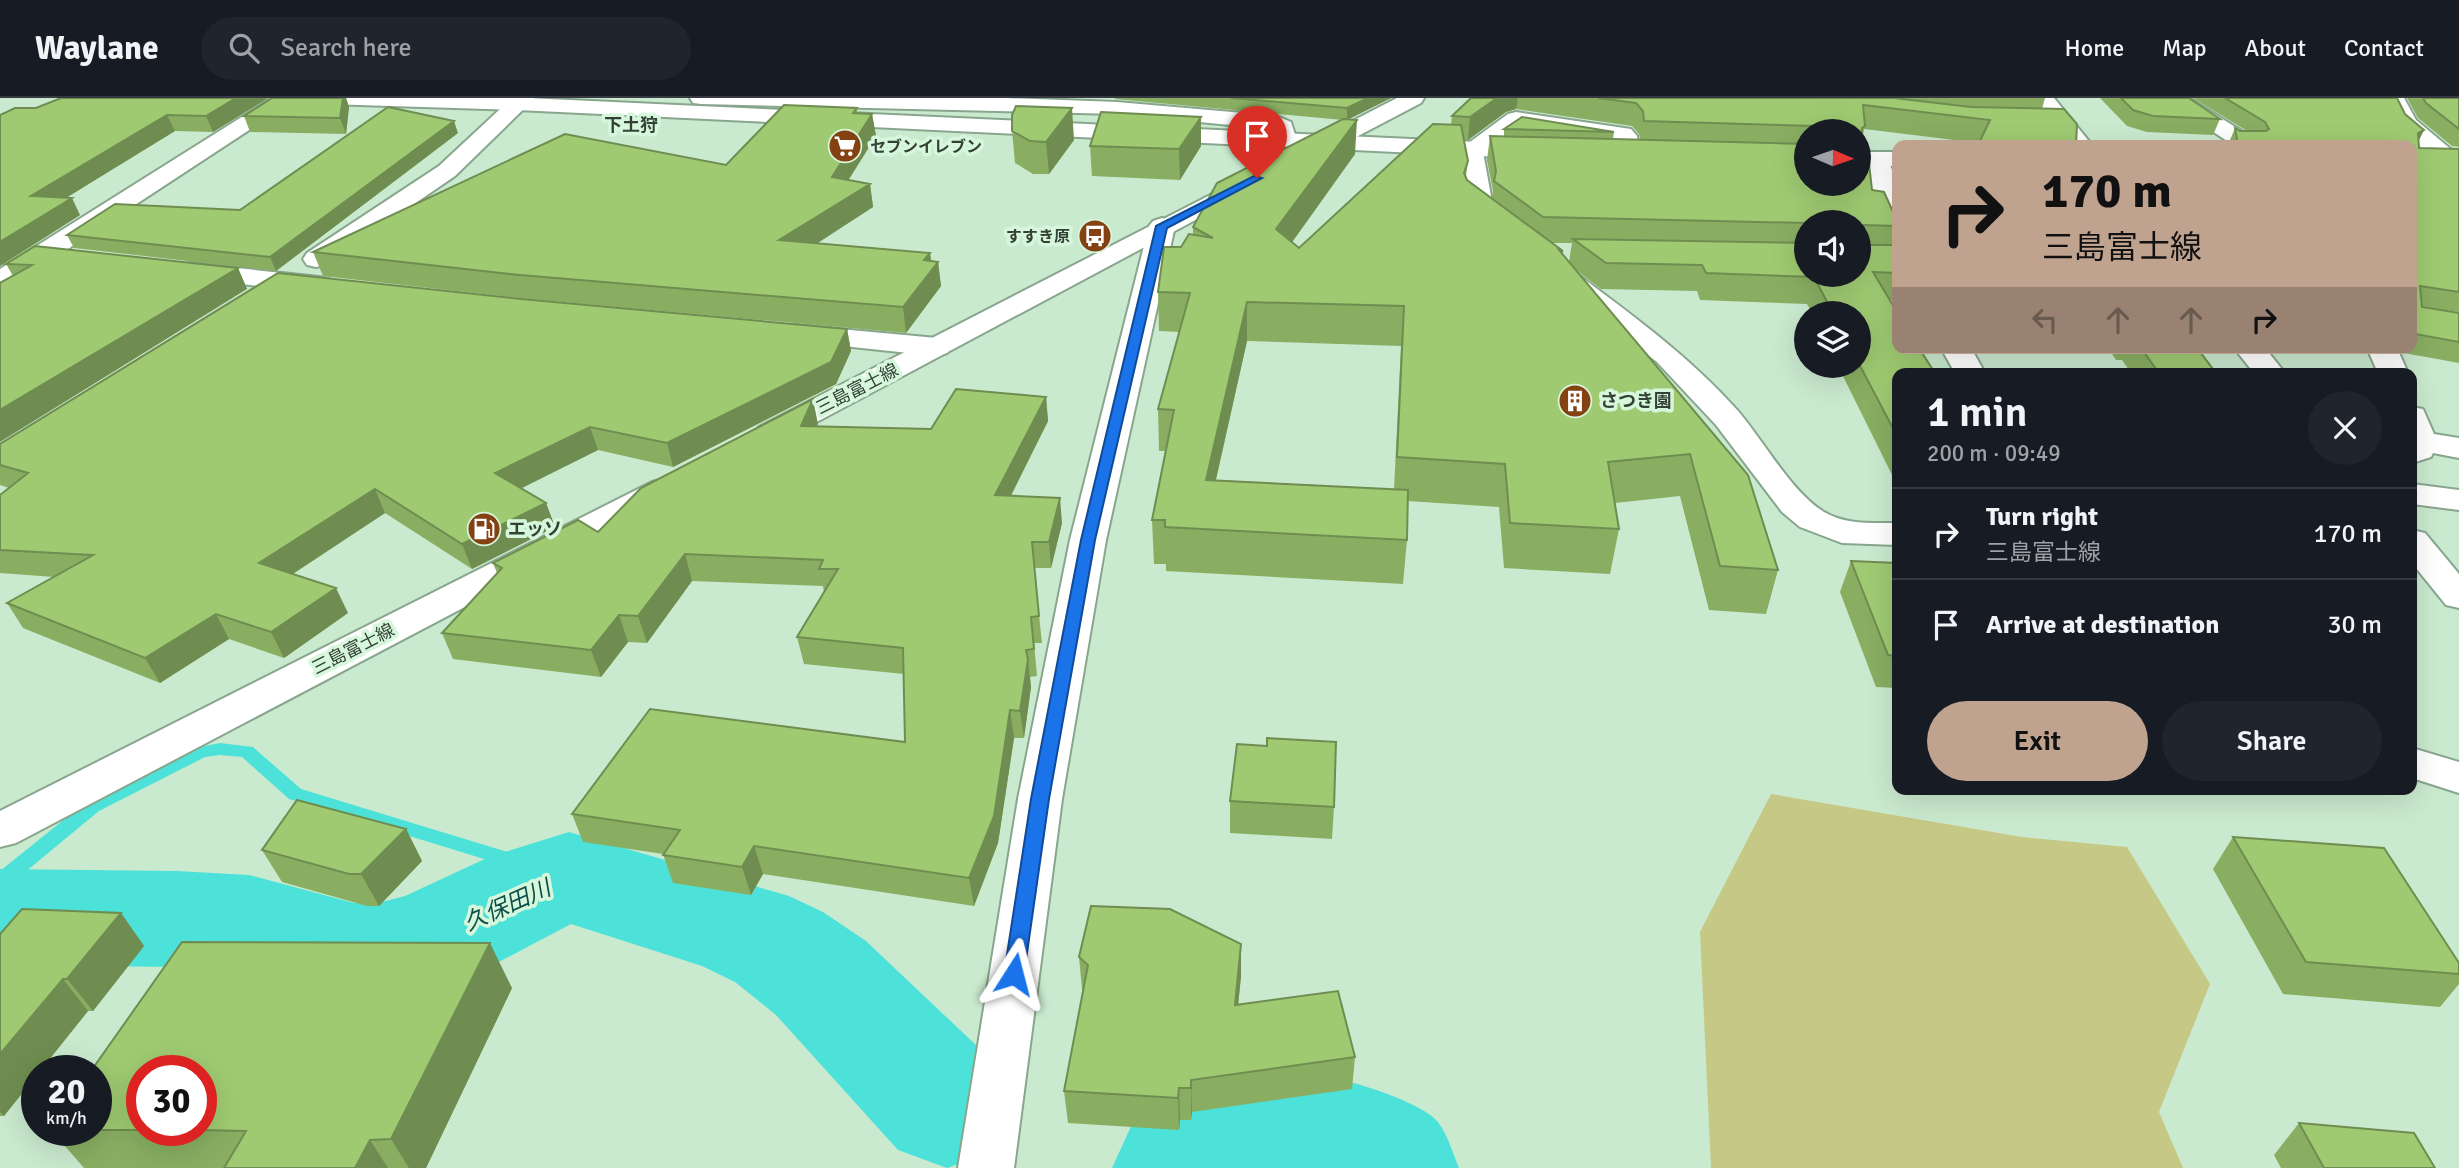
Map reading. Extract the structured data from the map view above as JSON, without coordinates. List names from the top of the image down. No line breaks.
{"streets":{"street":["三島富士線"]},"districts":["下土狩"],"water":["久保田川"],"places":{"supermarket":["セブンイレブン"],"bus stop":["すすき原"],"building":["さつき園"],"fuel station":["エッソ"]},"north":"right","page":{"header":"Waylane","search":"Search here","nav":["Home","Map","About","Contact"],"turn":["170 m","三島富士線"],"heading":["1 min","200 m · 09:49"],"list":[{"name":"Turn right","note":"三島富士線","value":"170 m"},{"name":"Arrive at destination","value":"30 m"}],"buttons":["Exit","Share"],"speed":"20 km/h","limit":"30"}}
